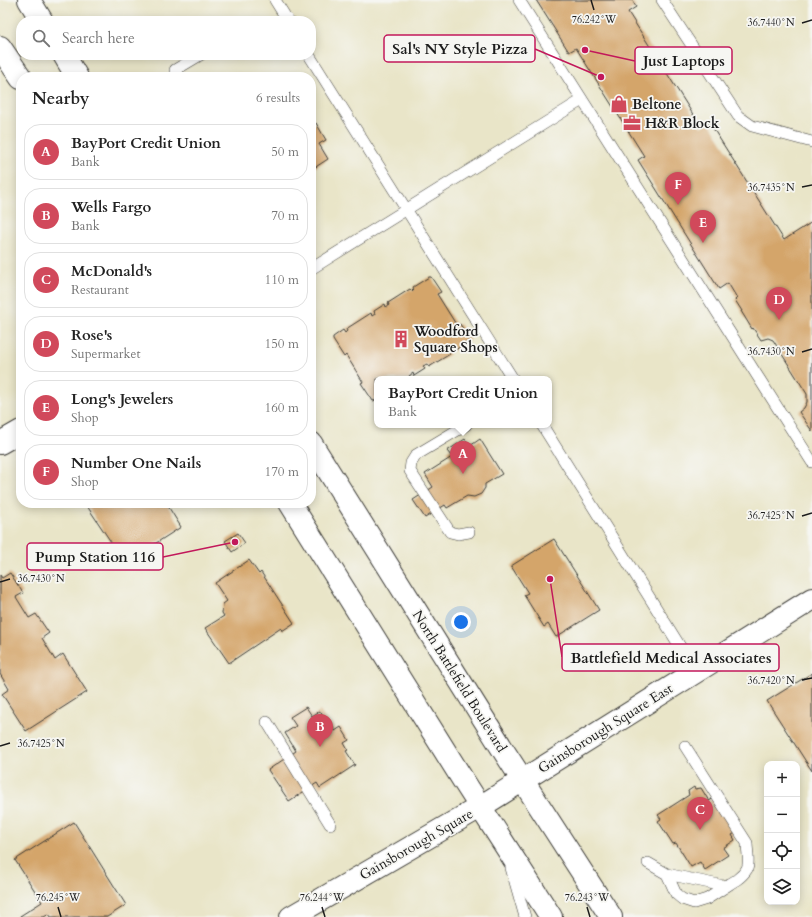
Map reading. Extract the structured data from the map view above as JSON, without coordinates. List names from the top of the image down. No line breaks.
{"streets":{"main road":["North Battlefield Boulevard","Gainsborough Square East","Gainsborough Square"]},"crossings":[["North Battlefield Boulevard","Gainsborough Square East"],["Gainsborough Square East","Gainsborough Square"]],"places":{"other":["Just Laptops","Sal's NY Style Pizza","Pump Station 116","Battlefield Medical Associates"],"shop":["Beltone"],"office":["H&R Block"],"building":["Woodford Square Shops"]},"page":{"search":"Search here","heading":["Nearby","6 results"],"list":[{"mark":"A","name":"BayPort Credit Union","note":"Bank","value":"50 m"},{"mark":"B","name":"Wells Fargo","note":"Bank","value":"70 m"},{"mark":"C","name":"McDonald's","note":"Restaurant","value":"110 m"},{"mark":"D","name":"Rose's","note":"Supermarket","value":"150 m"},{"mark":"E","name":"Long's Jewelers","note":"Shop","value":"160 m"},{"mark":"F","name":"Number One Nails","note":"Shop","value":"170 m"}],"pins":["F","E","D","A","B","C"],"popup":["BayPort Credit Union","Bank"],"map_buttons":["+","−"]},"coordinates":["76.242°W","36.7440°N","36.7435°N","36.7430°N","36.7425°N","36.7420°N","76.245°W","76.244°W","76.243°W"]}
